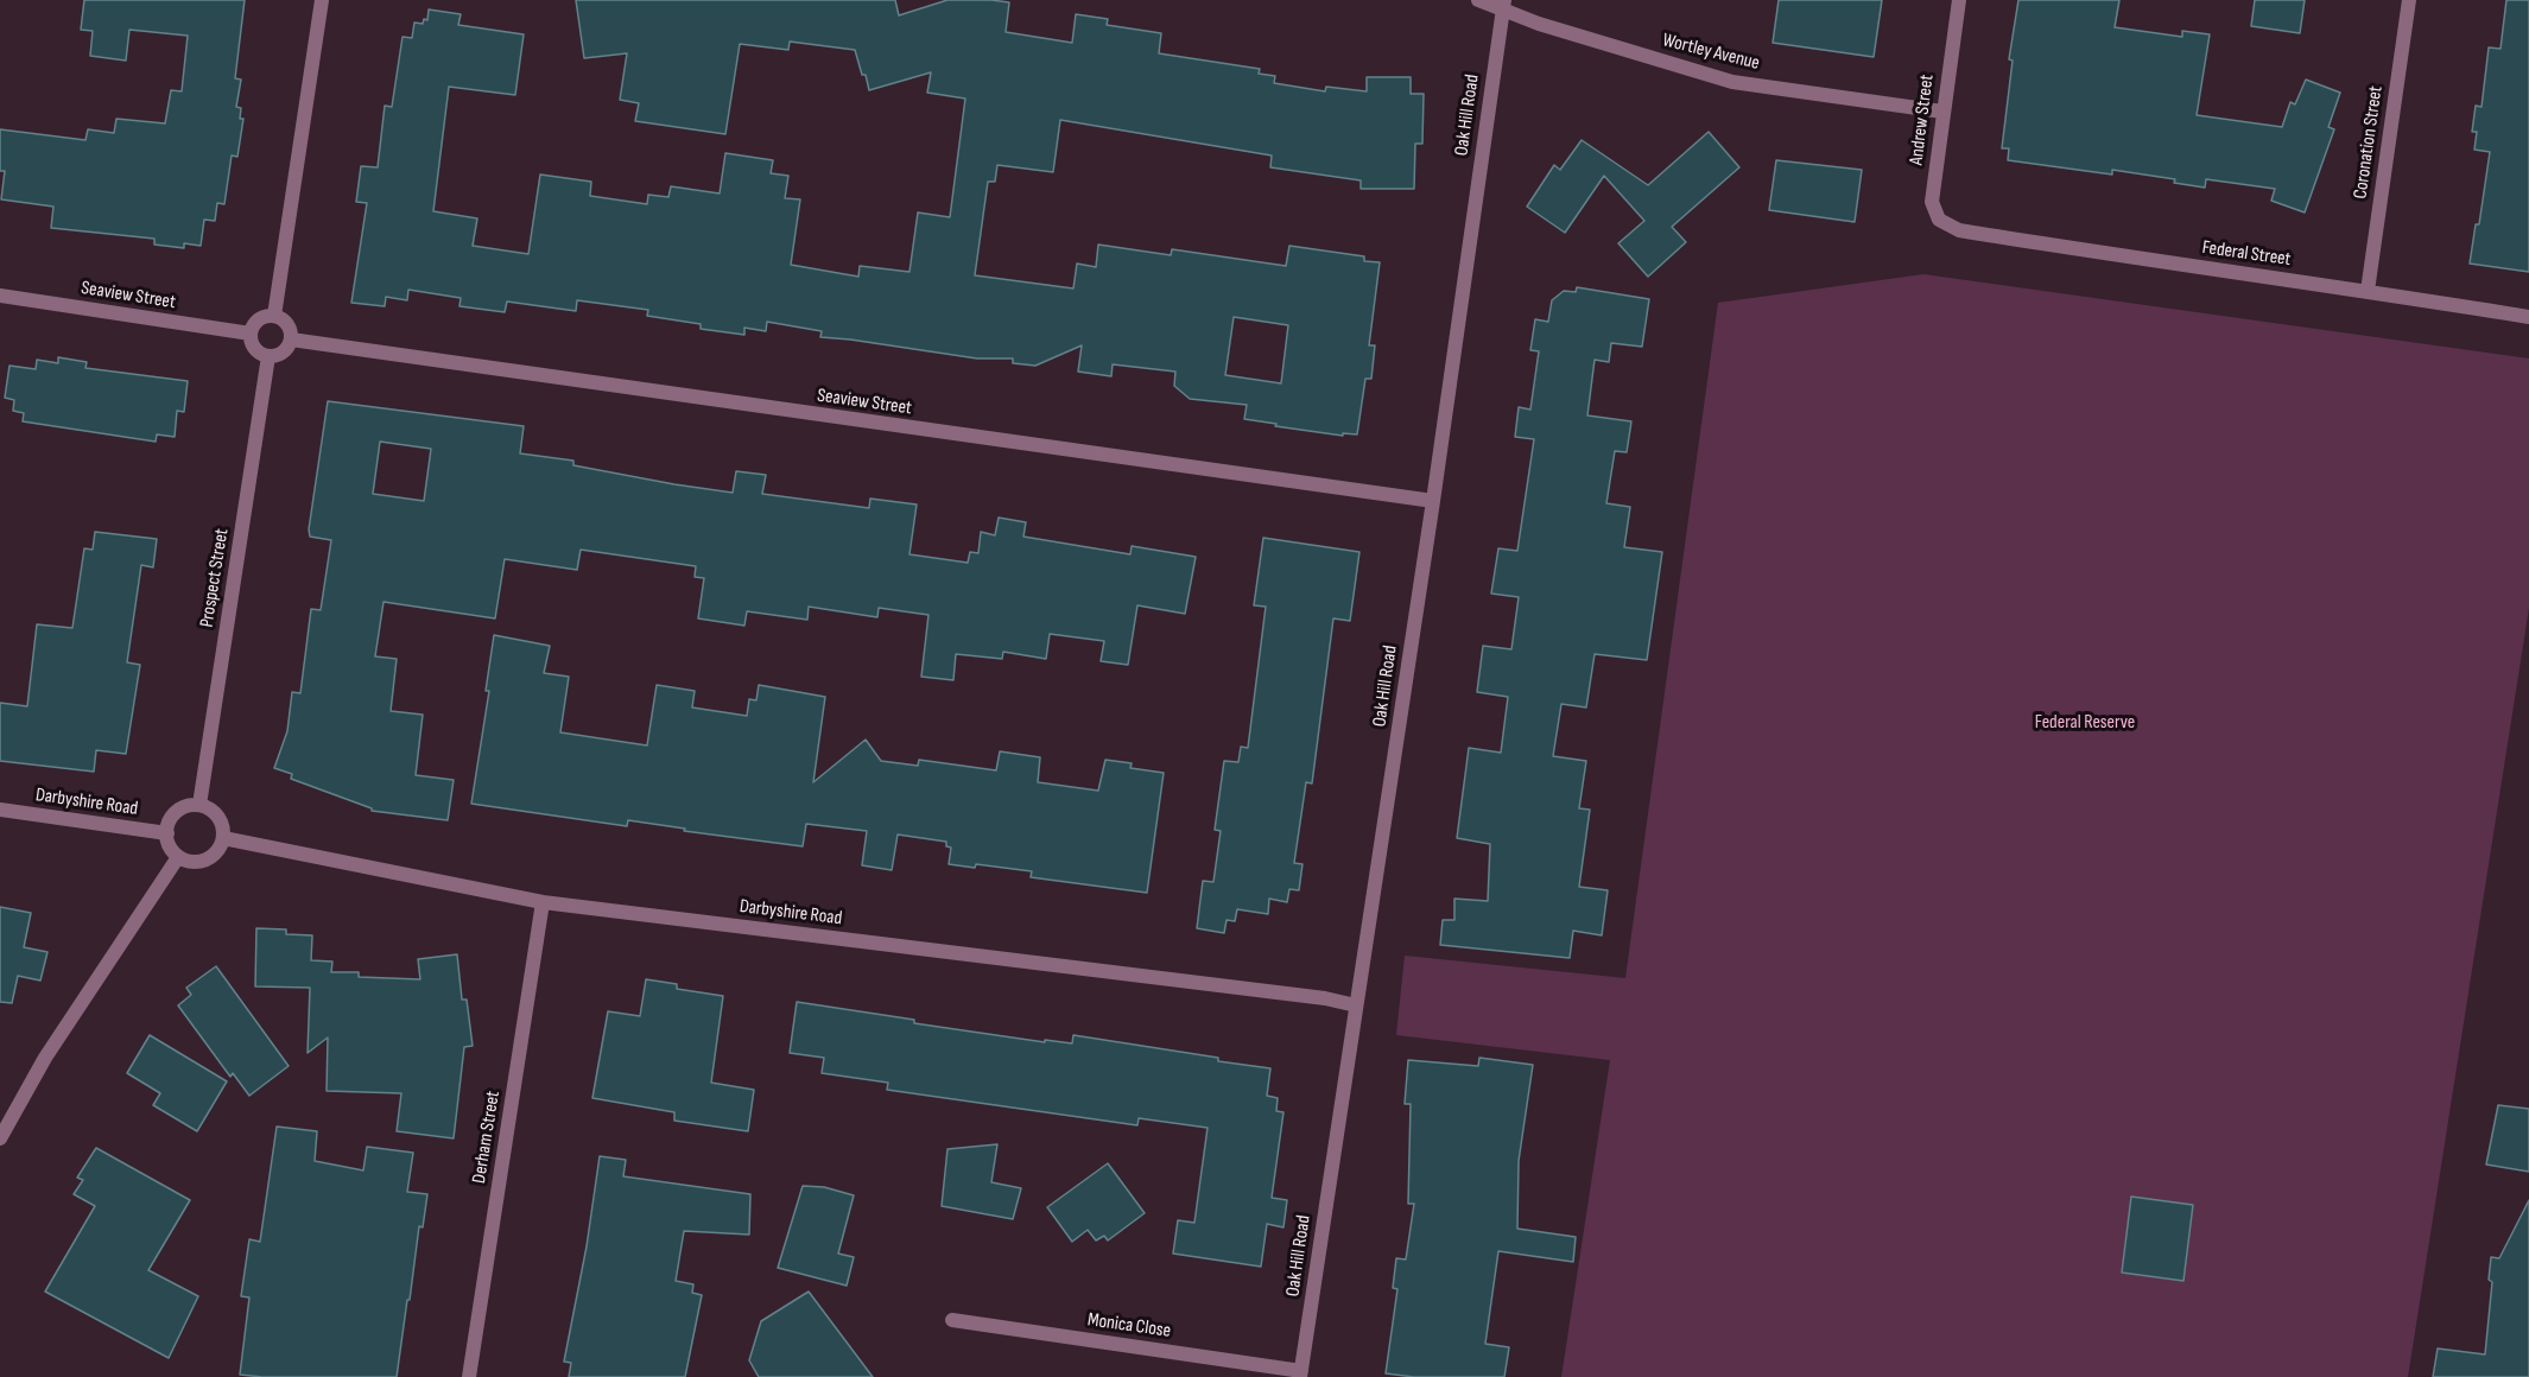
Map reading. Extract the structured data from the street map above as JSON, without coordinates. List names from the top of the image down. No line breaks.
{"streets":{"street":["Wortley Avenue","Oak Hill Road","Andrew Street","Coronation Street","Federal Street","Seaview Street","Prospect Street","Darbyshire Road","Derham Street","Monica Close"]},"crossings":[["Wortley Avenue","Oak Hill Road"],["Wortley Avenue","Andrew Street"],["Oak Hill Road","Seaview Street"],["Oak Hill Road","Darbyshire Road"],["Oak Hill Road","Monica Close"],["Andrew Street","Federal Street"],["Coronation Street","Federal Street"],["Seaview Street","Prospect Street"],["Prospect Street","Darbyshire Road"],["Darbyshire Road","Derham Street"]],"parks":["Federal Reserve"]}
